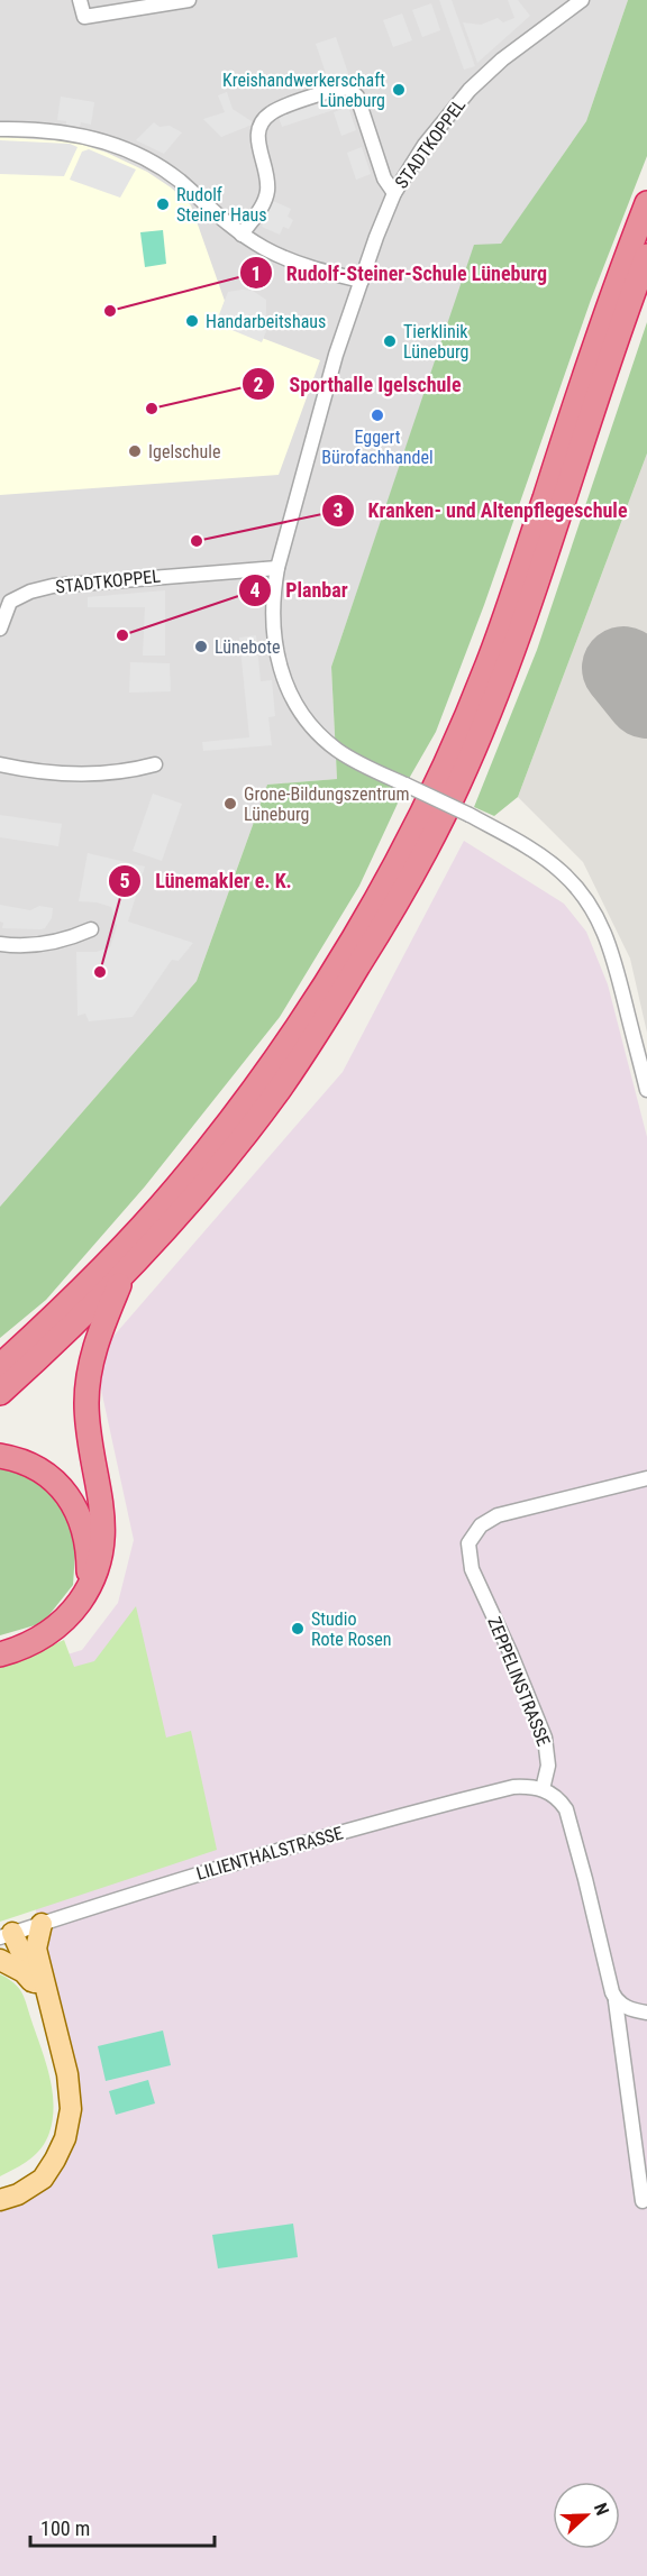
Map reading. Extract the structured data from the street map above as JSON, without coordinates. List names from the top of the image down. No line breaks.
{"streets":{"street":["STADTKOPPEL","ZEPPELINSTRASSE","LILIENTHALSTRASSE"]},"crossings":[["ZEPPELINSTRASSE","LILIENTHALSTRASSE"]],"places":["Kreishandwerkerschaft Lüneburg","Rudolf Steiner Haus","Rudolf-Steiner-Schule Lüneburg","Handarbeitshaus","Tierklinik Lüneburg","Sporthalle Igelschule","Eggert Bürofachhandel","Igelschule","Kranken- und Altenpflegeschule","Planbar","Lünebote","Grone-Bildungszentrum Lüneburg","Lünemakler e. K.","Studio Rote Rosen"],"scale_bar":"100 m","north":"right"}
